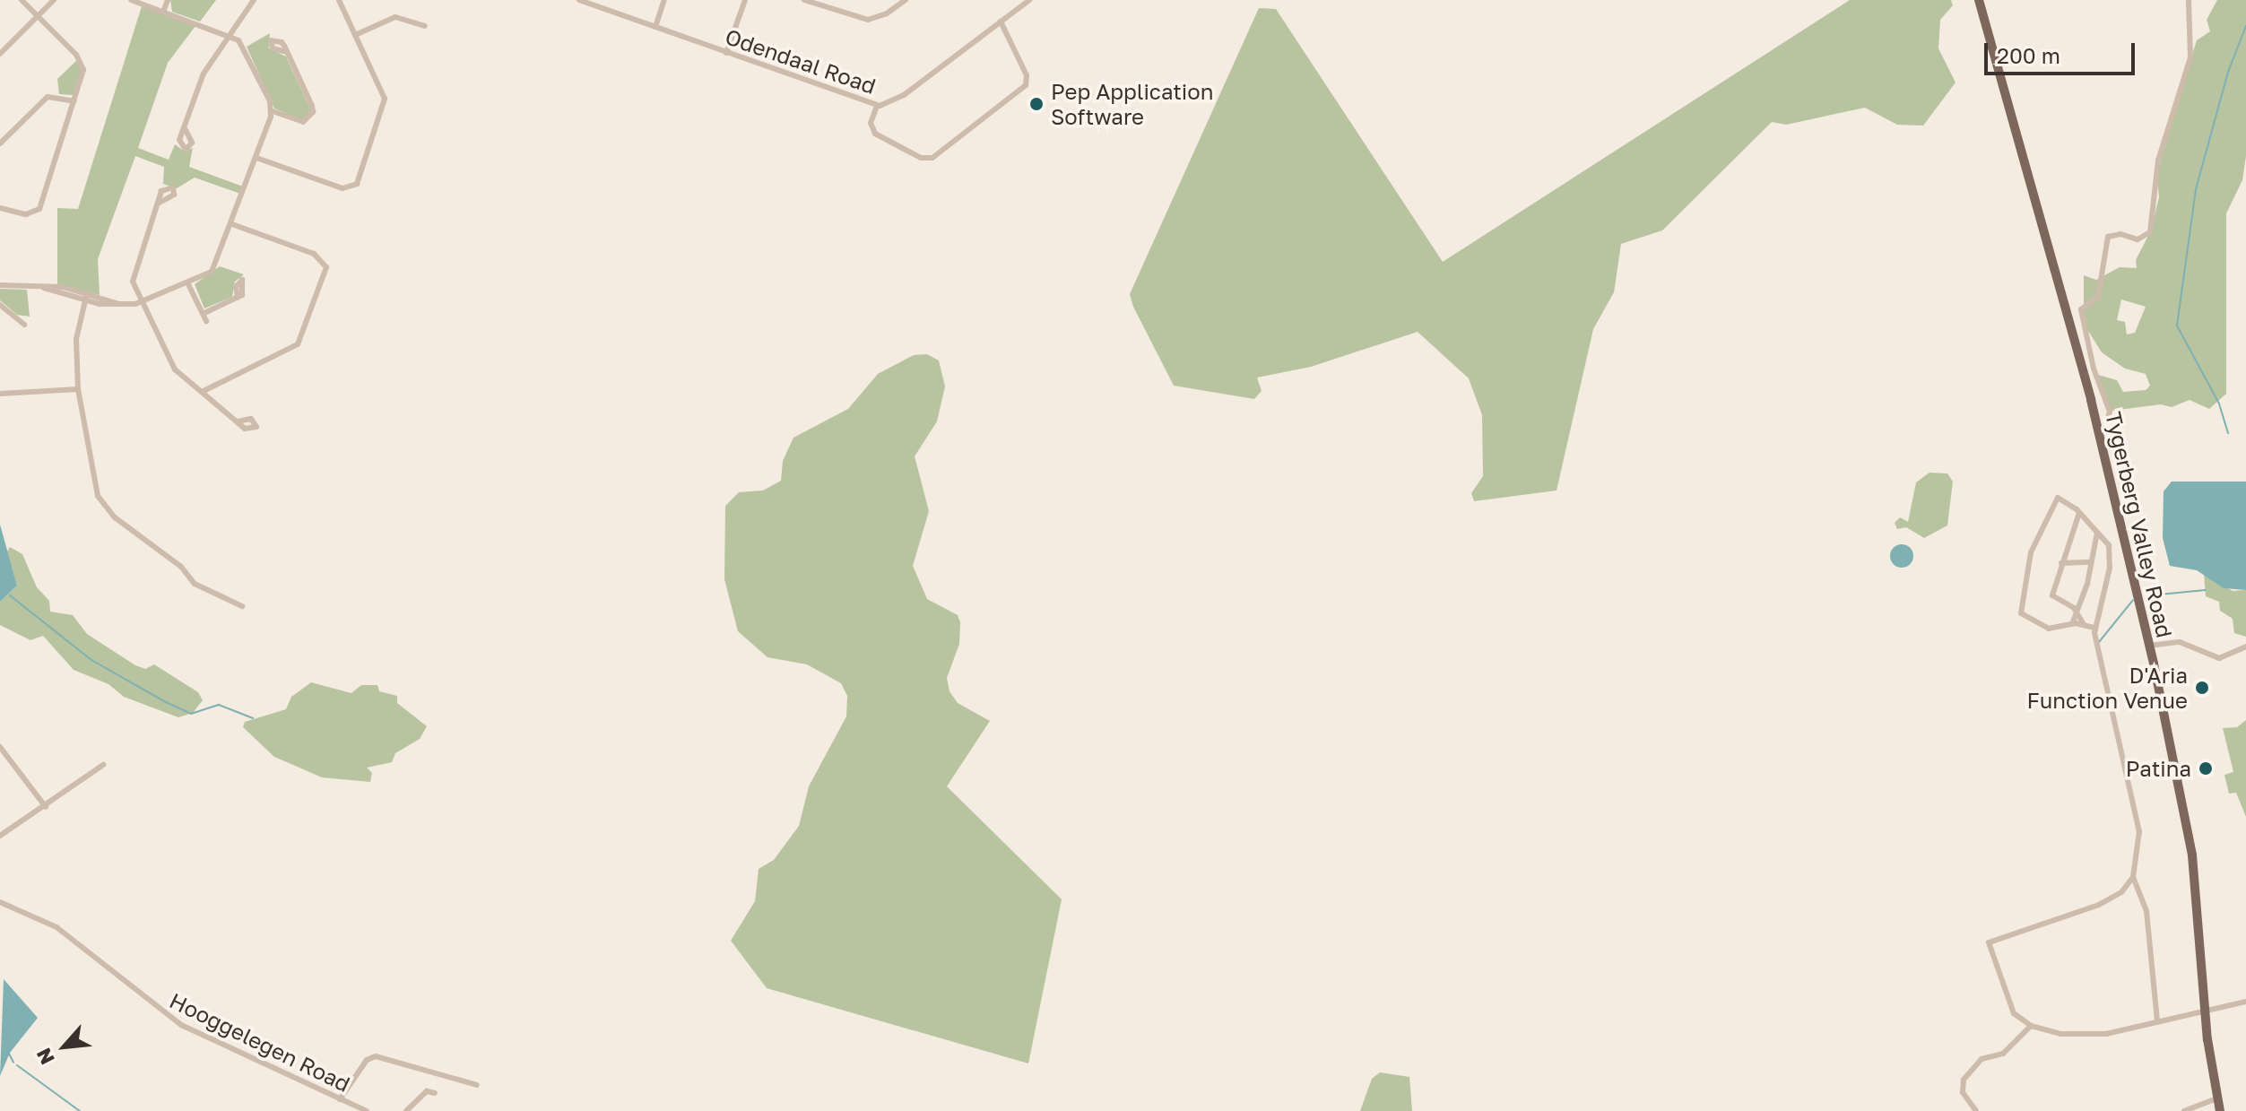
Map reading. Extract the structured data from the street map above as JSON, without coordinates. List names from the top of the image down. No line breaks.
{"streets":{"main road":["Tygerberg Valley Road"],"street":["Odendaal Road","Hooggelegen Road"]},"places":["Pep Application Software","D'Aria Function Venue","Patina"],"scale_bar":"200 m","north":"bottom left"}
